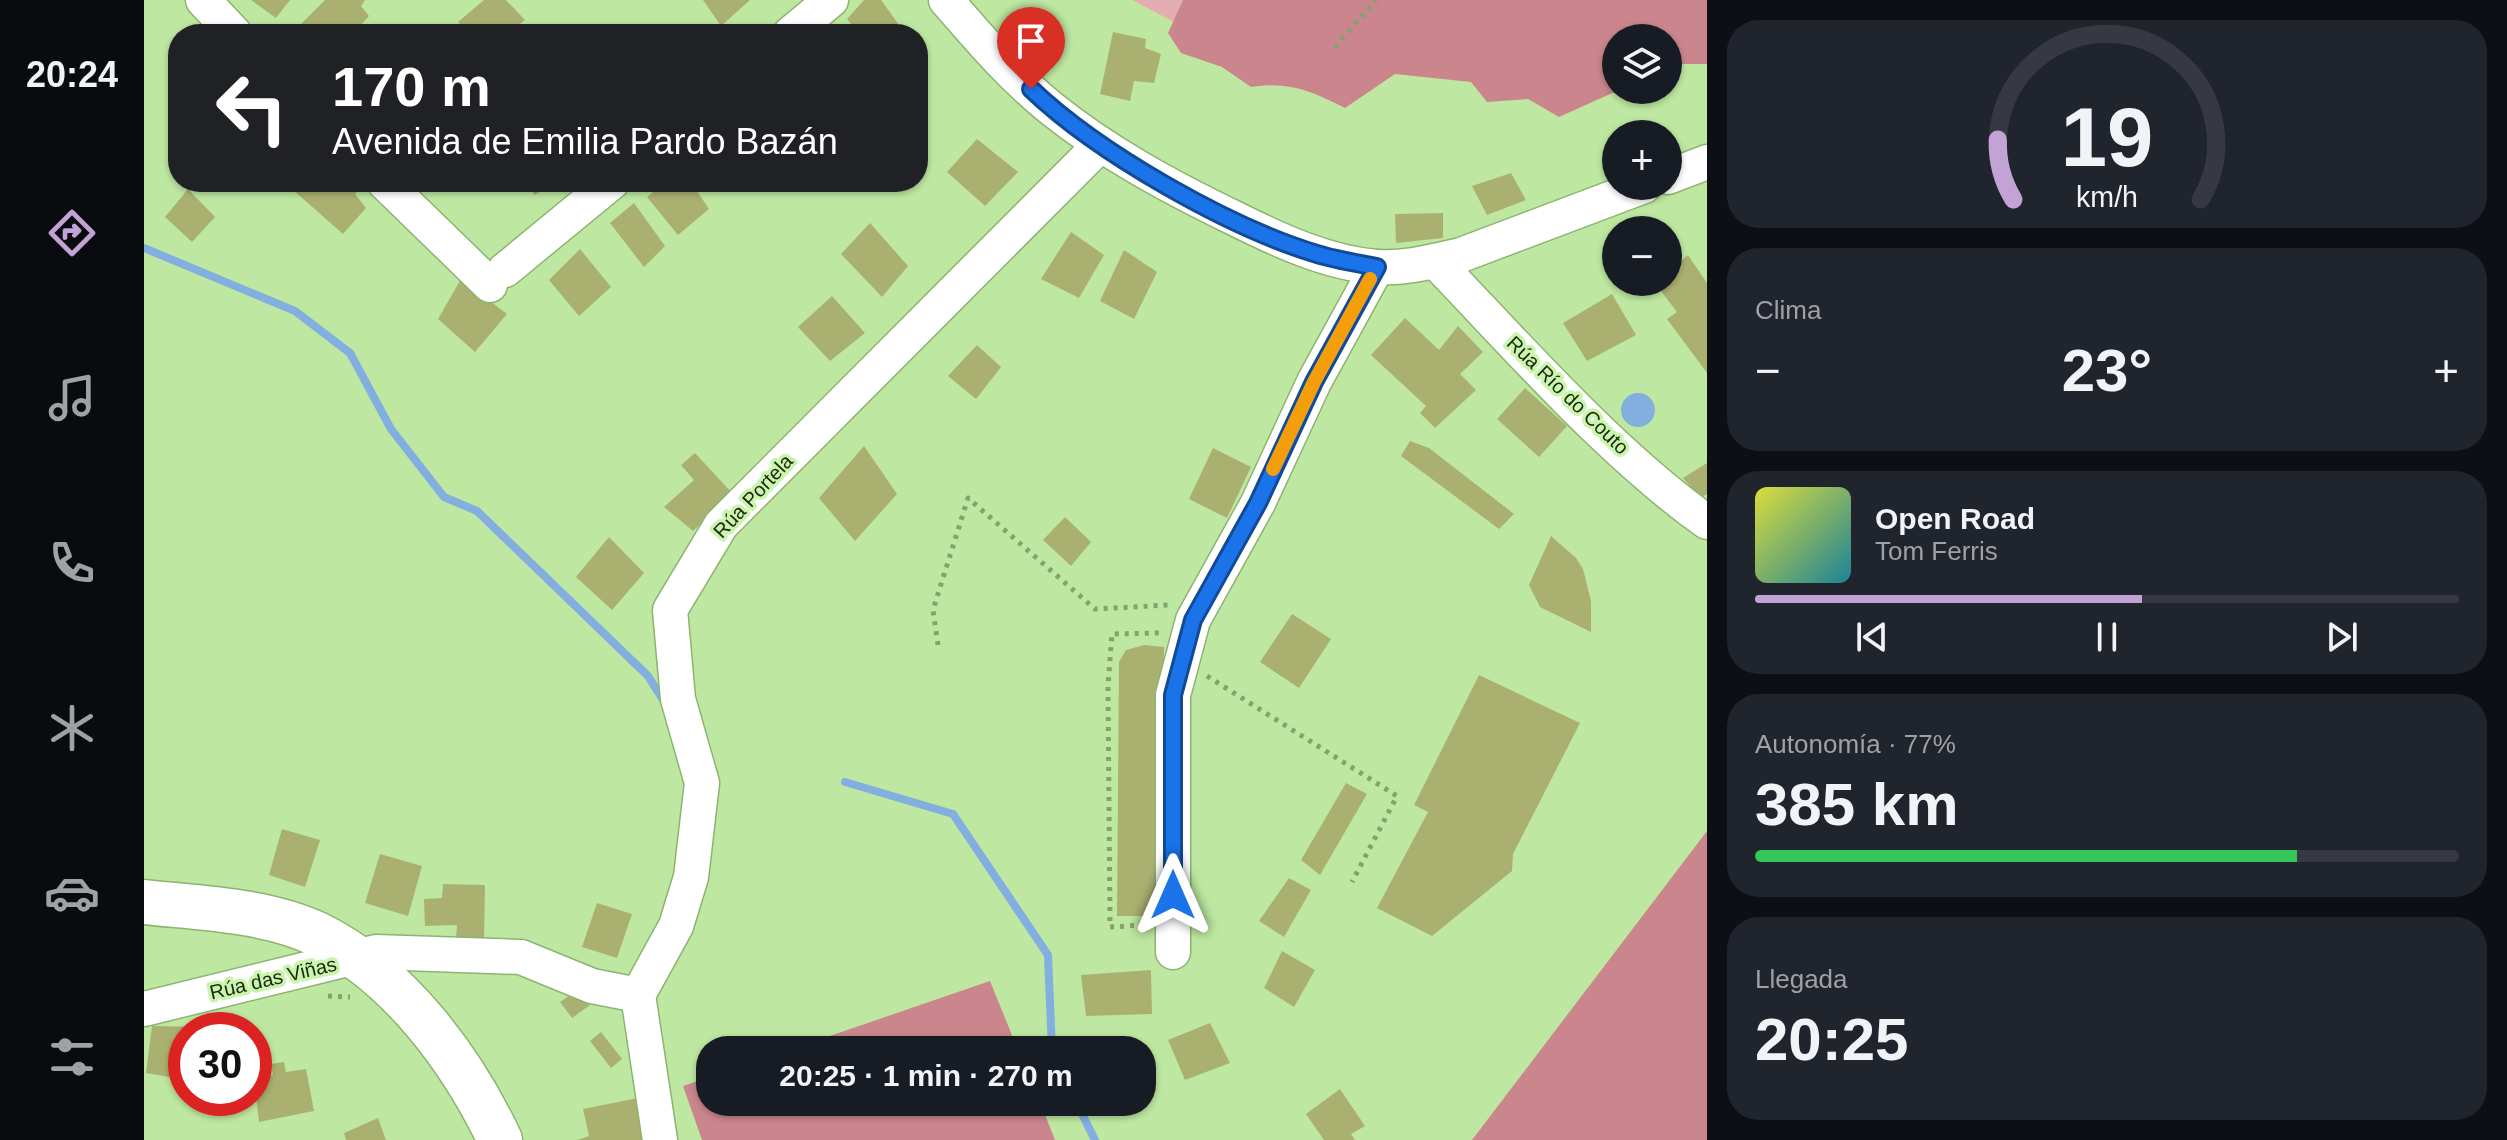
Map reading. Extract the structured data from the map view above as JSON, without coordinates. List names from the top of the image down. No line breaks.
{"streets":{"street":["Rúa Río do Couto","Rúa Portela","Rúa das Viñas"]},"crossings":[["Rúa Portela","Rúa das Viñas"]],"page":{"tabs":"20:24","map_buttons":["+","−"],"turn":["170 m","Avenida de Emilia Pardo Bazán"],"tile":["Clima",["Autonomía · 77%","385 km"],["Llegada","20:25"]],"heat":["−","23°","+"],"song":["Open Road","Tom Ferris"],"limit":"30","trip":"20:25 · 1 min · 270 m","gauge":["19","km/h"]}}
